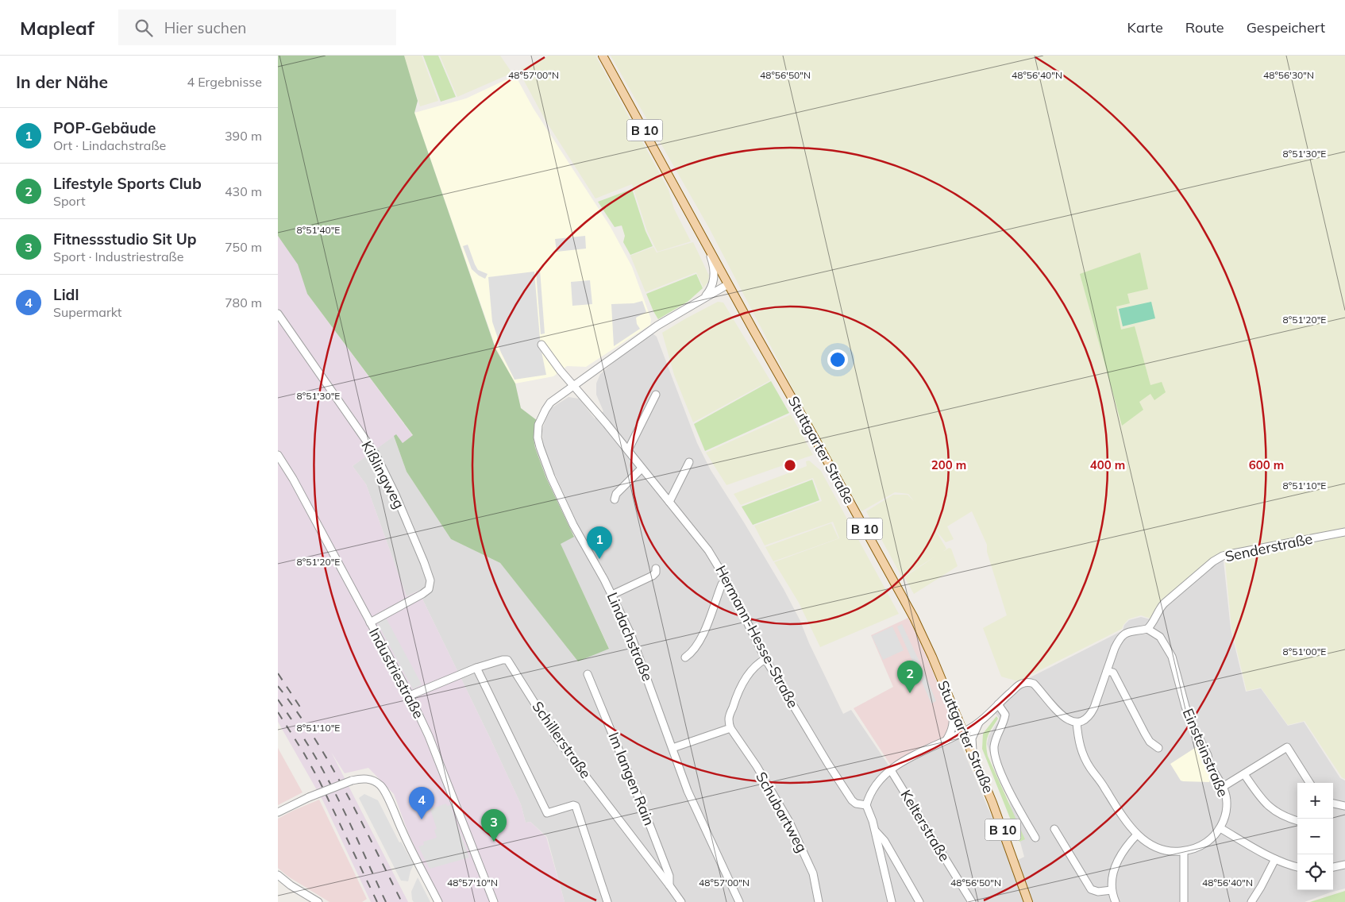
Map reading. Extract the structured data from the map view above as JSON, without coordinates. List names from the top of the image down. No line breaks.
{"streets":{"main road":["B 10","Stuttgarter Straße"],"street":["Kißlingweg","Senderstraße","Lindachstraße","Hermann-Hesse-Straße","Industriestraße","Schillerstraße","Einsteinstraße","Im langen Rain","Schubartweg","Kelterstraße"]},"crossings":[["Kißlingweg","Industriestraße"],["Senderstraße","Einsteinstraße"],["Lindachstraße","Hermann-Hesse-Straße"],["Industriestraße","Schillerstraße"],["Schillerstraße","Im langen Rain"]],"page":{"header":"Mapleaf","search":"Hier suchen","nav":["Karte","Route","Gespeichert"],"heading":["In der Nähe","4 Ergebnisse"],"list":[{"mark":"1","name":"POP-Gebäude","note":"Ort · Lindachstraße","value":"390 m"},{"mark":"2","name":"Lifestyle Sports Club","note":"Sport","value":"430 m"},{"mark":"3","name":"Fitnessstudio Sit Up","note":"Sport · Industriestraße","value":"750 m"},{"mark":"4","name":"Lidl","note":"Supermarkt","value":"780 m"}],"pins":["1","2","4","3"],"map_buttons":["+","−"]},"coordinates":["48°57'00\"N","48°56'50\"N","48°56'40\"N","48°56'30\"N","8°51'30\"E","8°51'40\"E","8°51'20\"E","8°51'10\"E","8°51'00\"E","48°57'10\"N"],"rings":["200 m","400 m","600 m"]}
